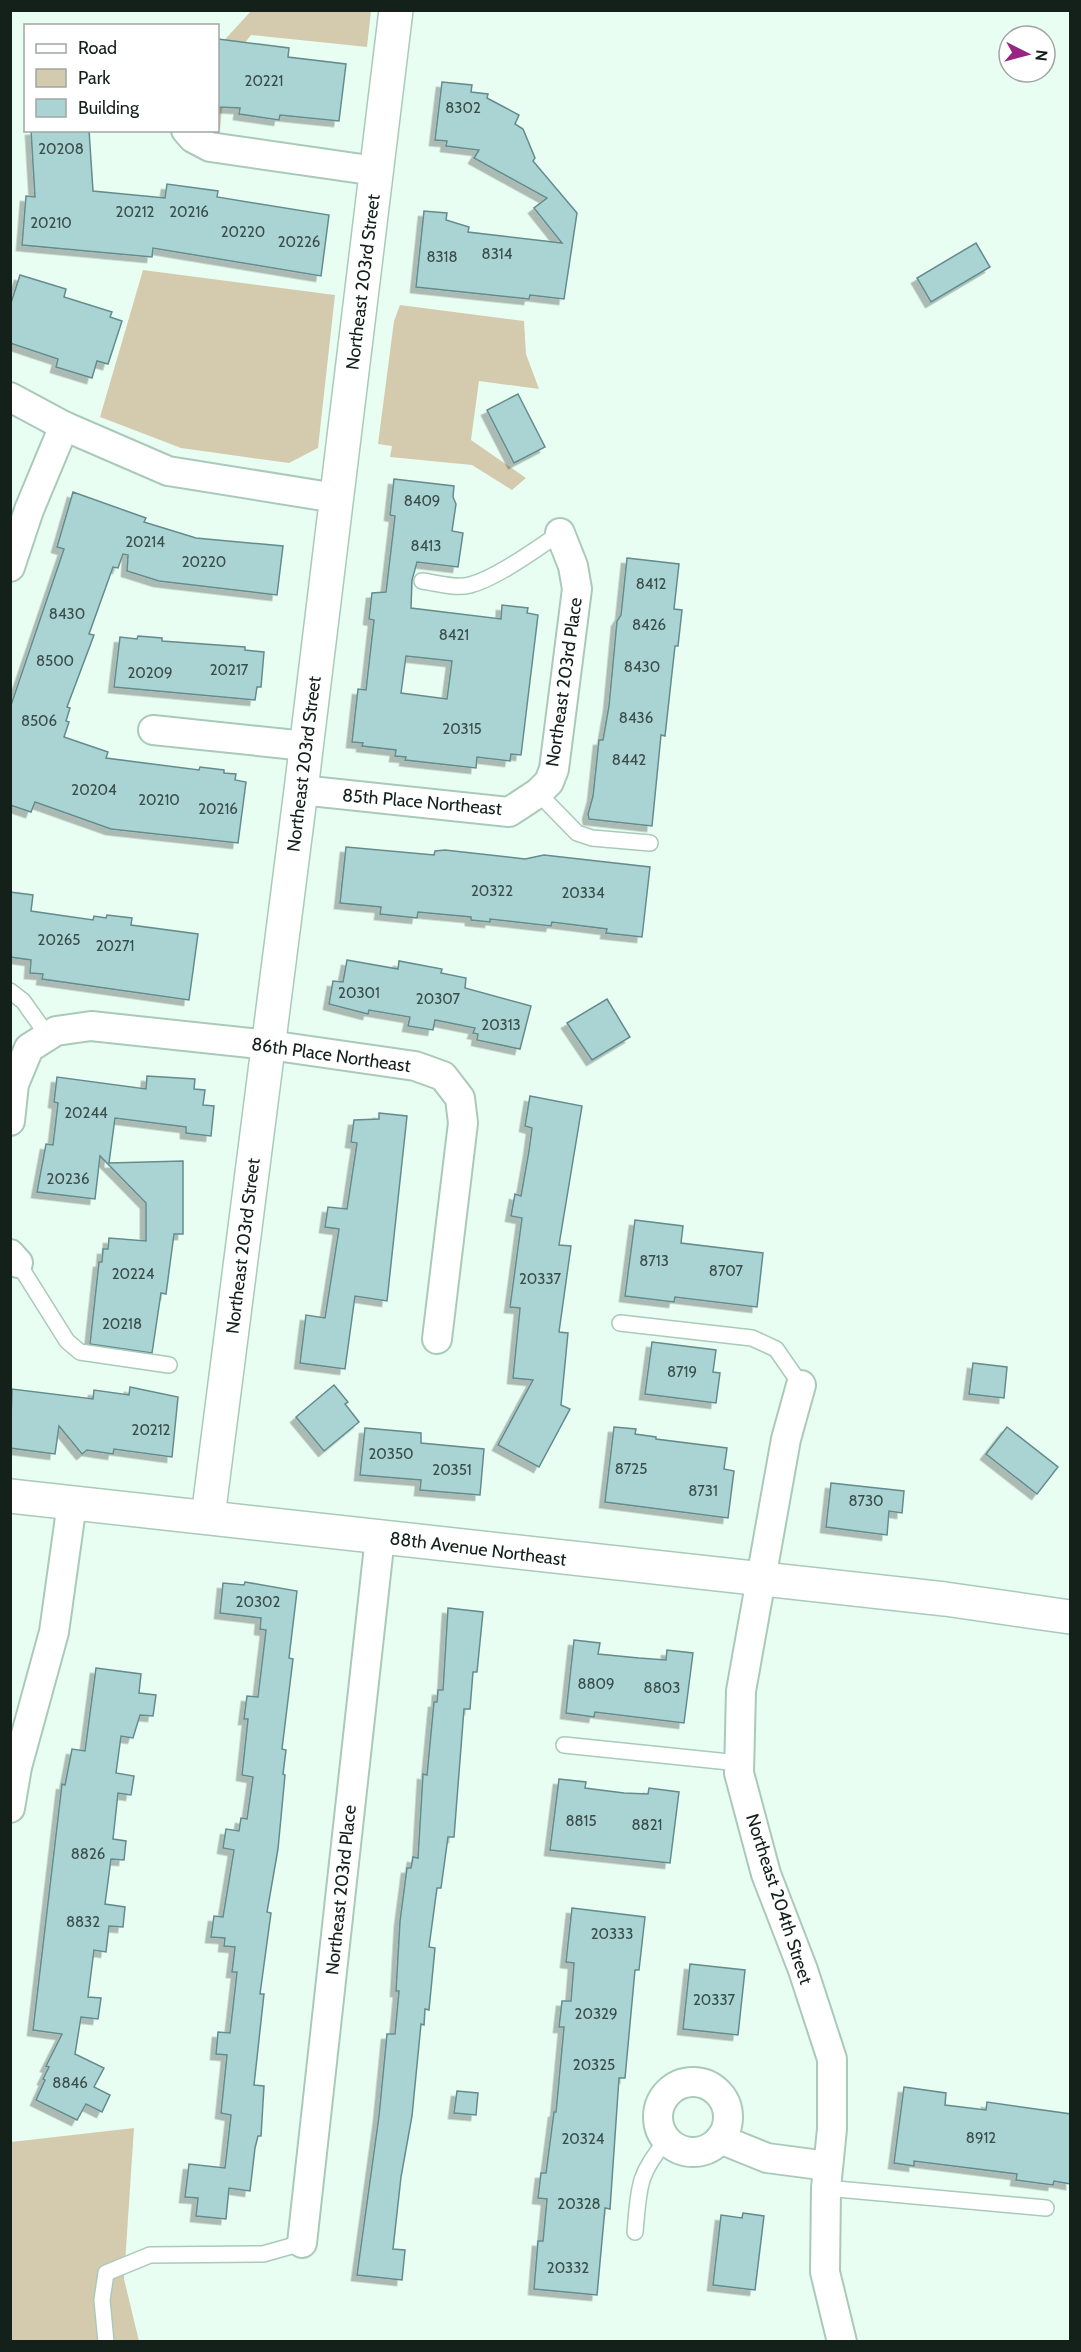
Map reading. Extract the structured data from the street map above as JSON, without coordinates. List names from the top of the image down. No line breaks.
{"streets":{"street":["Northeast 203rd Street","Northeast 203rd Place","85th Place Northeast","86th Place Northeast","88th Avenue Northeast","Northeast 204th Street"]},"crossings":[["Northeast 203rd Street","85th Place Northeast"],["Northeast 203rd Street","86th Place Northeast"],["Northeast 203rd Street","88th Avenue Northeast"],["Northeast 203rd Place","85th Place Northeast"],["Northeast 203rd Place","88th Avenue Northeast"],["88th Avenue Northeast","Northeast 204th Street"]],"house_numbers":["20221","8302","20208","20212","20216","20210","20220","20226","8314","8318","8409","20214","8413","20220","8412","8430","8426","8421","8500","8430","20217","20209","8436","8506","20315","8442","20204","20210","20216","20322","20334","20265","20271","20301","20307","20313","20244","20236","8713","8707","20224","20337","20218","8719","20212","20350","8725","20351","8731","8730","20302","8809","8803","8815","8821","8826","8832","20333","20337","20329","20325","8846","8912","20324","20328","20332"],"legend":["Road","Park","Building"],"north":"right"}
